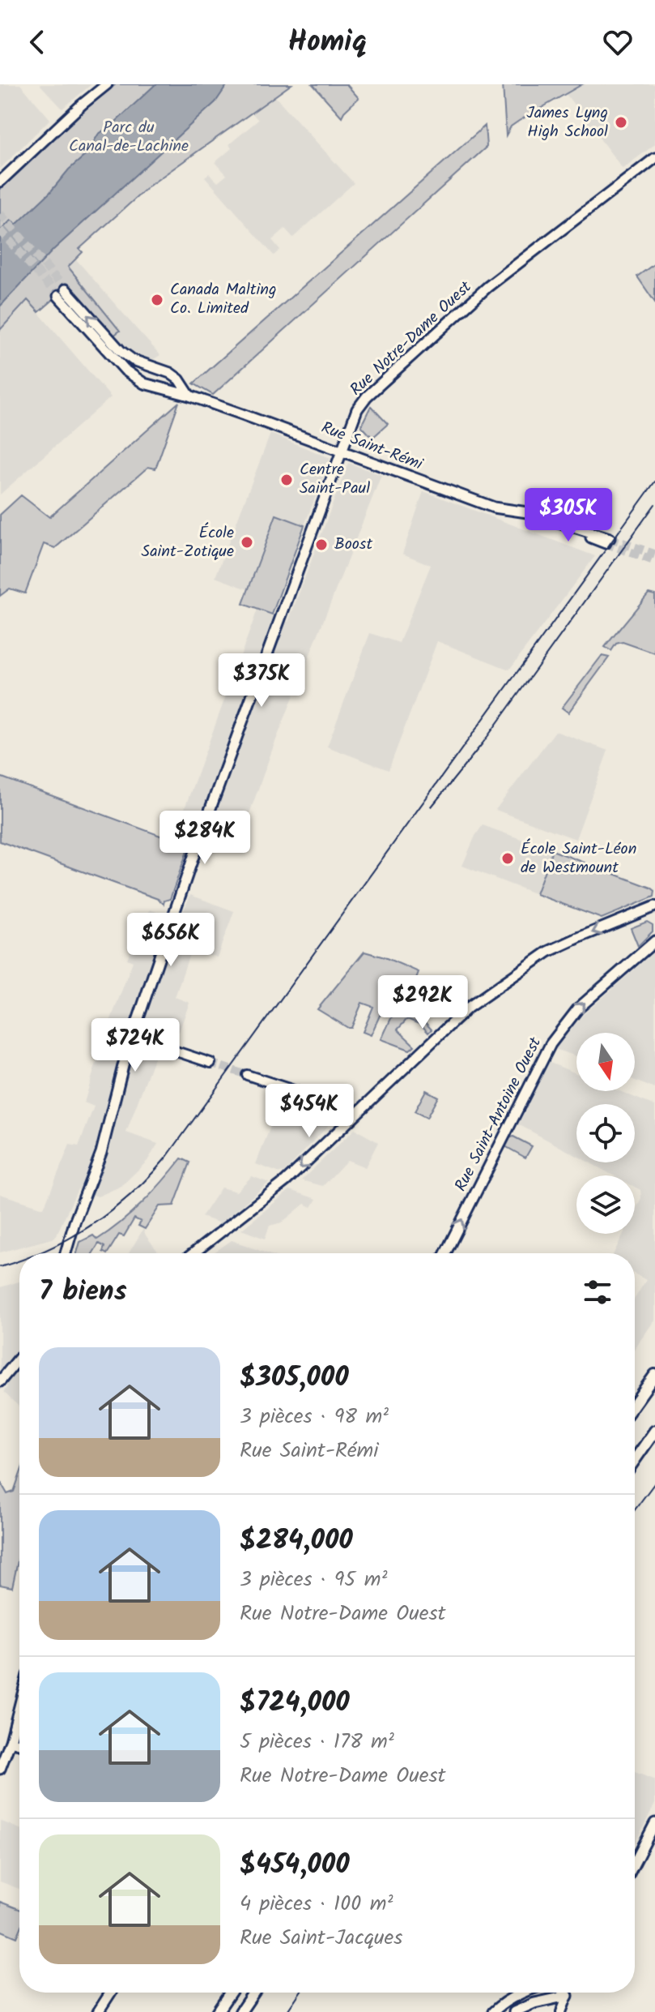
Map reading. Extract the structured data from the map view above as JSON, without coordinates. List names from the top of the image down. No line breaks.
{"streets":{"main road":["Rue Notre-Dame Ouest","Rue Saint-Rémi","Rue Saint-Antoine Ouest"]},"crossings":[["Rue Notre-Dame Ouest","Rue Saint-Rémi"]],"parks":["Parc du Canal-de-Lachine"],"places":["James Lyng High School","Canada Malting Co. Limited","Centre Saint-Paul","École Saint-Zotique","Boost","École Saint-Léon de Westmount"],"north":"bottom","page":{"header":"Homiq","price":["$305K","$375K","$284K","$656K","$292K","$724K","$454K"],"heading":"7 biens","list":[{"name":"$305,000","note":"3 pièces · 98 m² · Rue Saint-Rémi"},{"name":"$284,000","note":"3 pièces · 95 m² · Rue Notre-Dame Ouest"},{"name":"$724,000","note":"5 pièces · 178 m² · Rue Notre-Dame Ouest"},{"name":"$454,000","note":"4 pièces · 100 m² · Rue Saint-Jacques"}]}}
